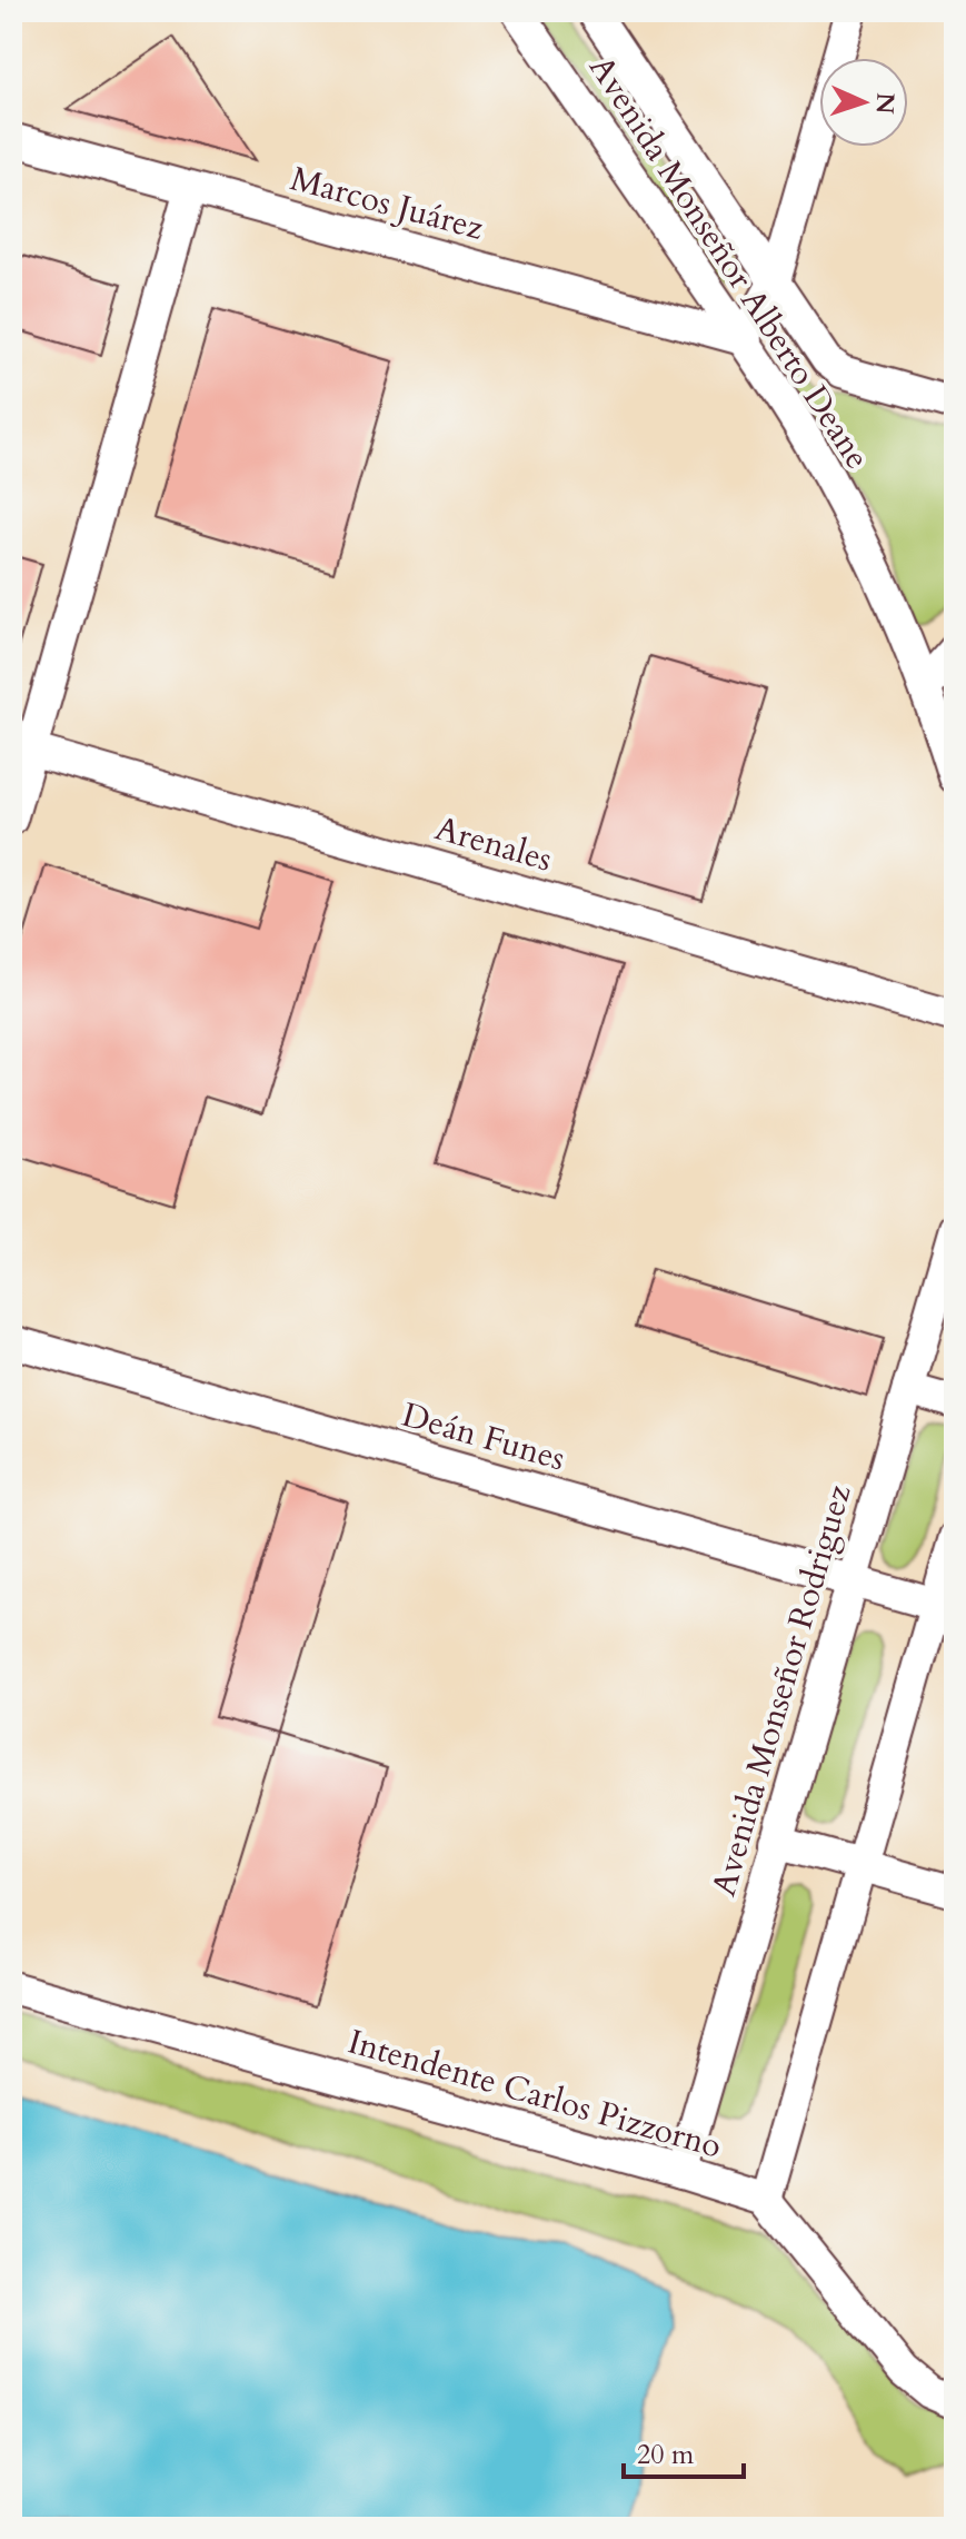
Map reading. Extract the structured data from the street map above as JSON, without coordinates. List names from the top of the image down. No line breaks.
{"streets":{"street":["Marcos Juárez","Avenida Monseñor Alberto Deane","Arenales","Deán Funes","Avenida Monseñor Rodriguez","Intendente Carlos Pizzorno"]},"crossings":[["Marcos Juárez","Avenida Monseñor Alberto Deane"],["Deán Funes","Avenida Monseñor Rodriguez"],["Avenida Monseñor Rodriguez","Intendente Carlos Pizzorno"]],"scale_bar":"20 m","north":"right"}
